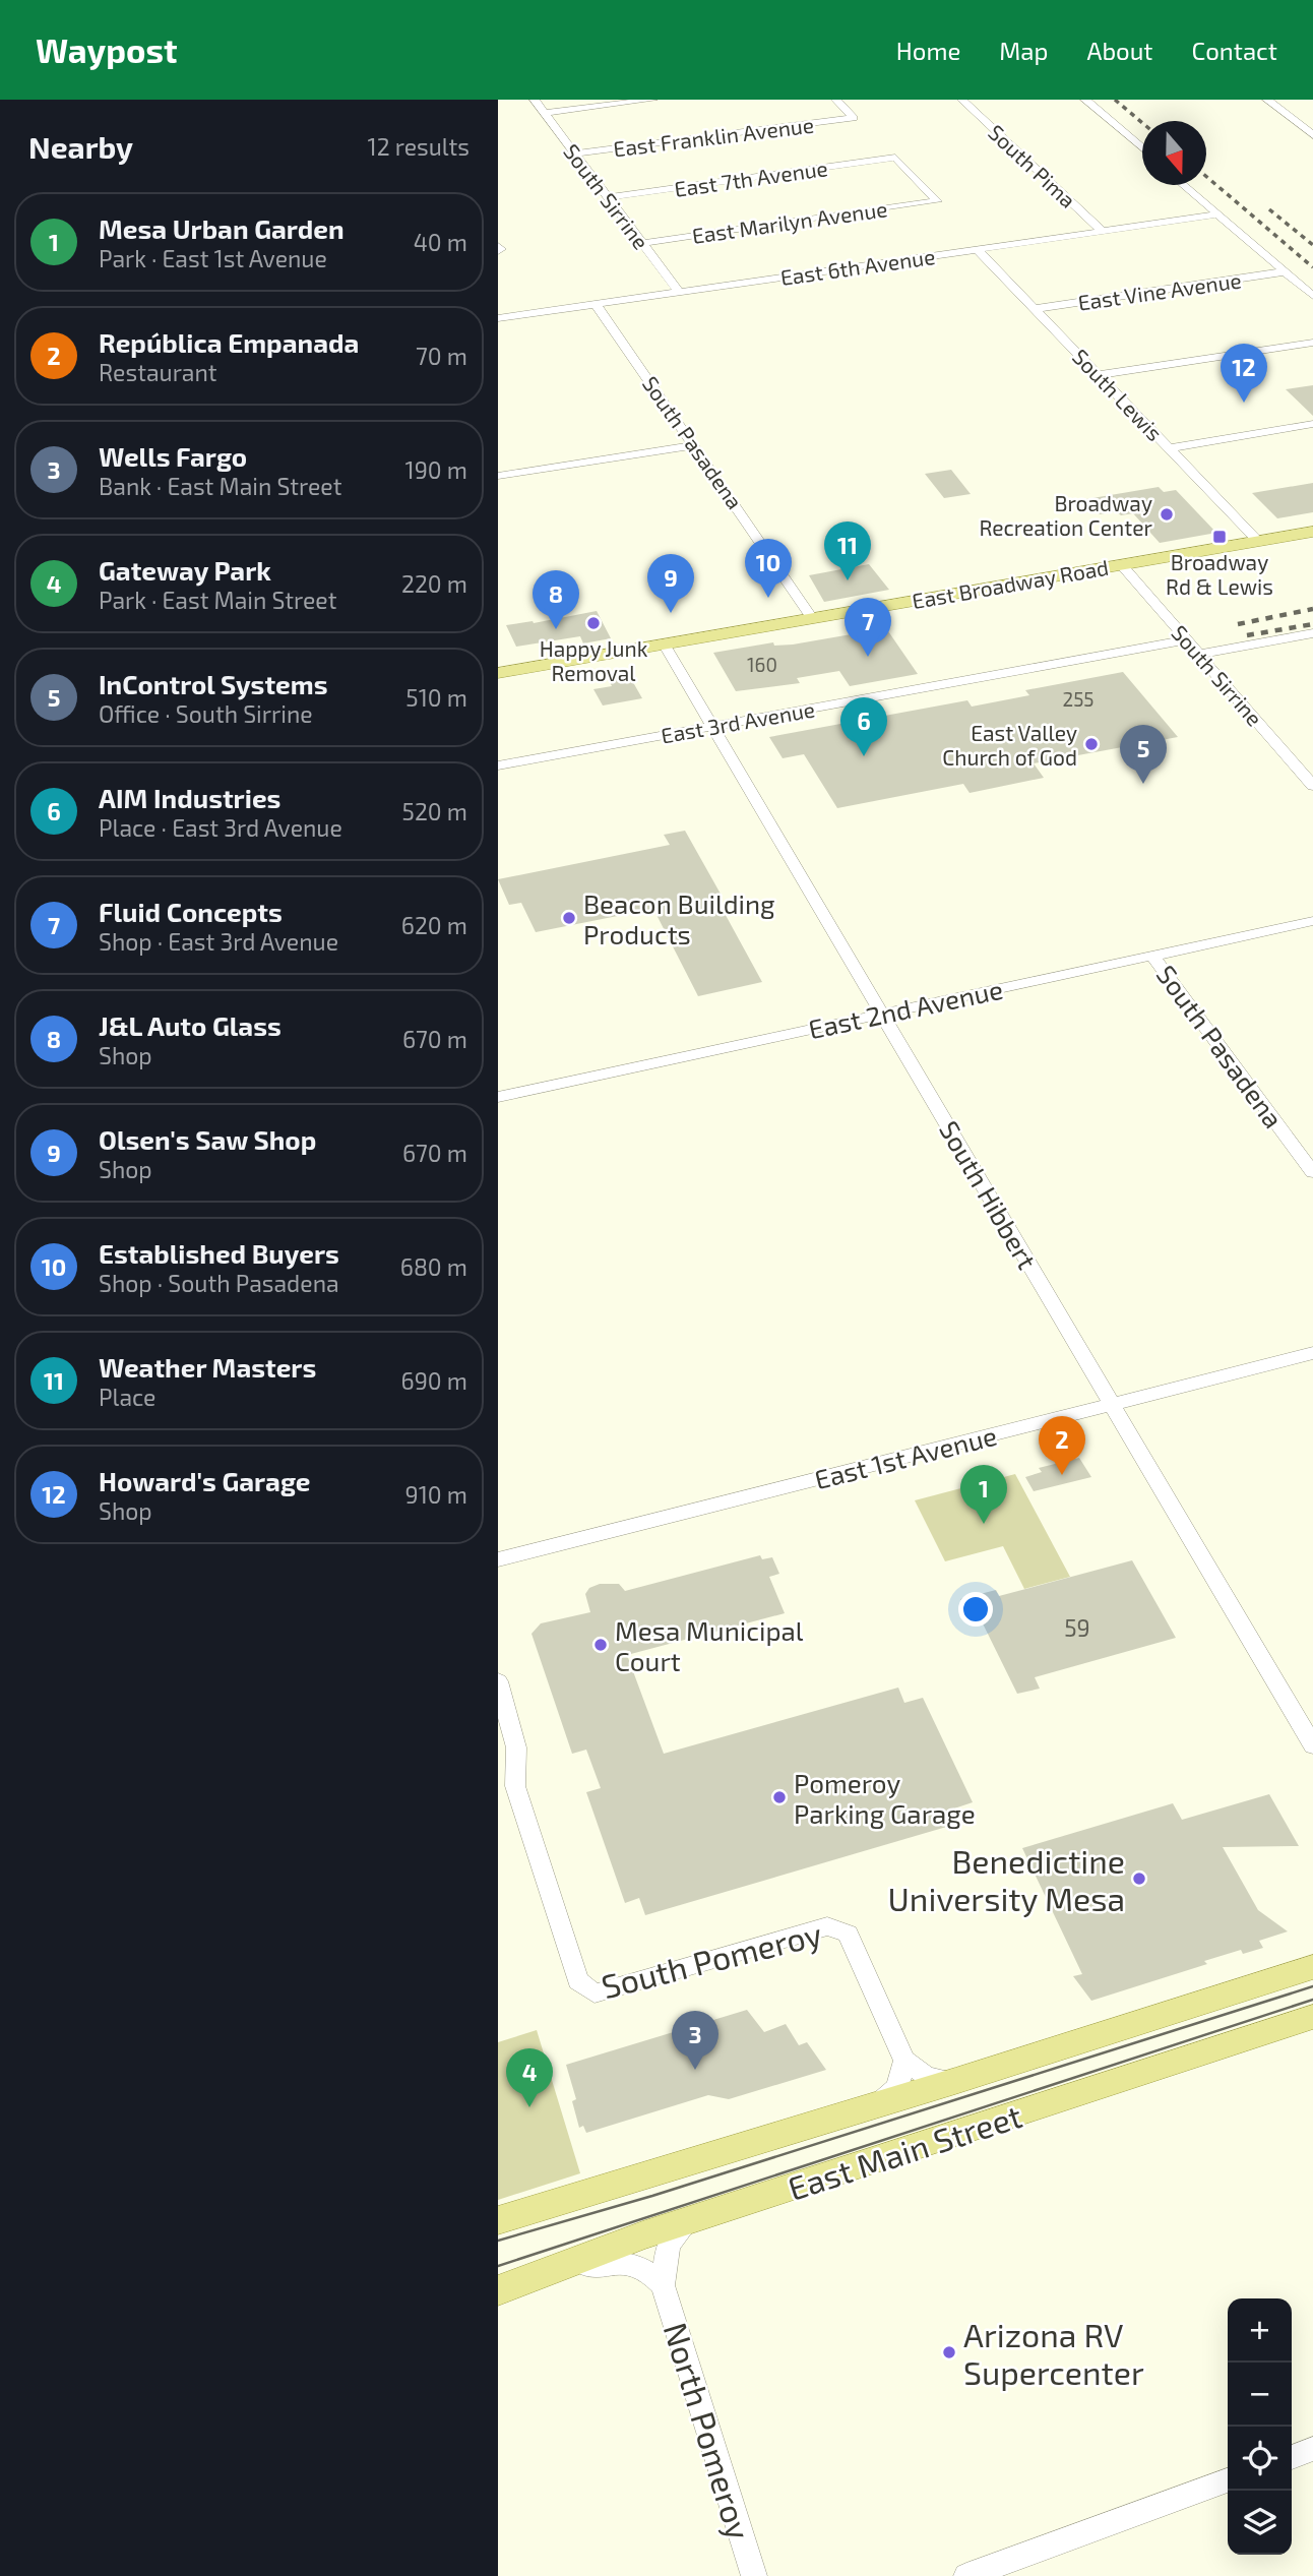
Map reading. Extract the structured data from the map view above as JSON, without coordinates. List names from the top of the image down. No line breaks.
{"streets":{"main road":["East Broadway Road","East Main Street"],"street":["East Franklin Avenue","South Pima","East 7th Avenue","South Sirrine","East Marilyn Avenue","East 6th Avenue","East Vine Avenue","South Lewis","South Pasadena","East 3rd Avenue","East 2nd Avenue","South Hibbert","East 1st Avenue","South Pomeroy","North Pomeroy"]},"crossings":[["East Franklin Avenue","South Sirrine"],["South Pima","East 6th Avenue"],["East 7th Avenue","South Sirrine"],["East 7th Avenue","East Marilyn Avenue"],["South Sirrine","East Marilyn Avenue"],["South Sirrine","East 6th Avenue"],["South Sirrine","East Broadway Road"],["South Sirrine","East 3rd Avenue"],["East 6th Avenue","South Lewis"],["East 6th Avenue","South Pasadena"],["East Vine Avenue","South Lewis"],["South Lewis","East Broadway Road"],["South Pasadena","East Broadway Road"],["South Pasadena","East 2nd Avenue"],["East Broadway Road","South Hibbert"],["East 3rd Avenue","South Hibbert"],["East 2nd Avenue","South Hibbert"],["South Hibbert","East 1st Avenue"],["East Main Street","North Pomeroy"]],"places":{"other":["Broadway Recreation Center","Happy Junk Removal","East Valley Church of God","Beacon Building Products","Mesa Municipal Court","Pomeroy Parking Garage","Benedictine University Mesa","Arizona RV Supercenter"],"transit":["Broadway Rd & Lewis"]},"house_numbers":["160","255","59"],"north":"bottom","page":{"header":"Waypost","nav":["Home","Map","About","Contact"],"heading":["Nearby","12 results"],"list":[{"mark":"1","name":"Mesa Urban Garden","note":"Park · East 1st Avenue","value":"40 m"},{"mark":"2","name":"República Empanada","note":"Restaurant","value":"70 m"},{"mark":"3","name":"Wells Fargo","note":"Bank · East Main Street","value":"190 m"},{"mark":"4","name":"Gateway Park","note":"Park · East Main Street","value":"220 m"},{"mark":"5","name":"InControl Systems","note":"Office · South Sirrine","value":"510 m"},{"mark":"6","name":"AIM Industries","note":"Place · East 3rd Avenue","value":"520 m"},{"mark":"7","name":"Fluid Concepts","note":"Shop · East 3rd Avenue","value":"620 m"},{"mark":"8","name":"J&L Auto Glass","note":"Shop","value":"670 m"},{"mark":"9","name":"Olsen's Saw Shop","note":"Shop","value":"670 m"},{"mark":"10","name":"Established Buyers","note":"Shop · South Pasadena","value":"680 m"},{"mark":"11","name":"Weather Masters","note":"Place","value":"690 m"},{"mark":"12","name":"Howard's Garage","note":"Shop","value":"910 m"}],"pins":["12","11","10","9","8","7","6","5","2","1","3","4"],"map_buttons":["+","−"]}}
